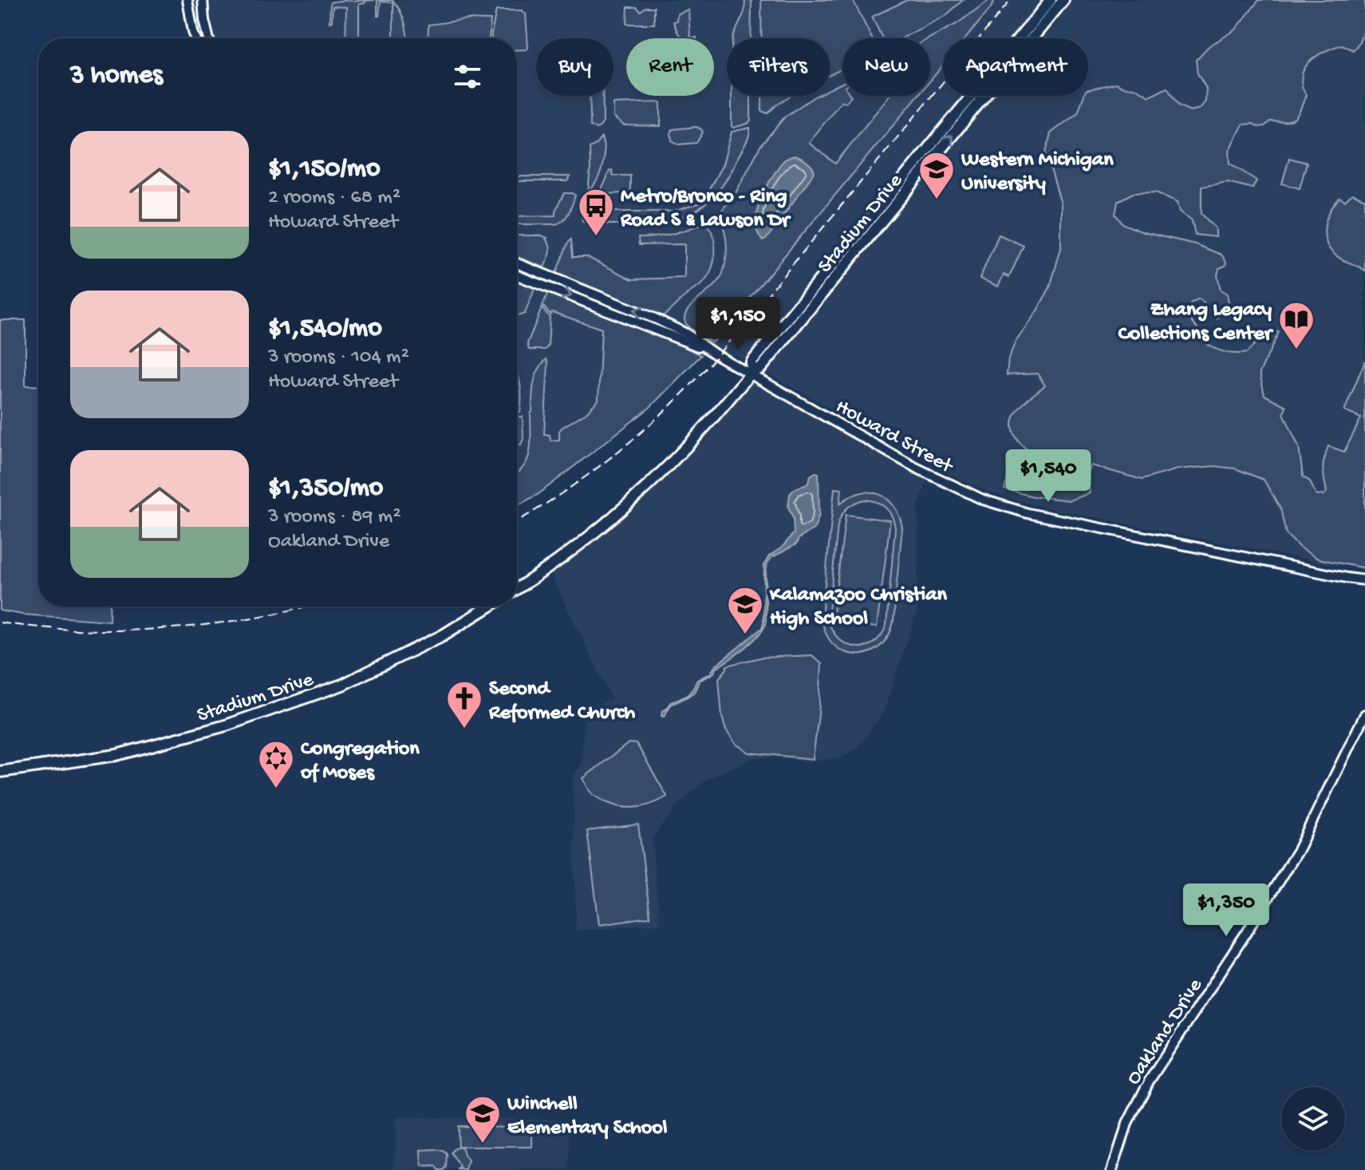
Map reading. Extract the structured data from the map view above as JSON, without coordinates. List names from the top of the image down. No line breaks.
{"streets":{"main road":["Stadium Drive"],"street":["Howard Street","Oakland Drive"]},"crossings":[["Stadium Drive","Howard Street"]],"places":{"school or university":["Western Michigan University","Kalamazoo Christian High School","Winchell Elementary School"],"bus stop":["Metro/Bronco - Ring Road S & Lawson Dr"],"library":["Zhang Legacy Collections Center"],"church":["Second Reformed Church"],"synagogue":["Congregation of Moses"]},"page":{"chip":["Buy","Rent","Filters","New","Apartment"],"heading":"3 homes","list":[{"name":"$1,150/mo","note":"2 rooms · 68 m² · Howard Street"},{"name":"$1,540/mo","note":"3 rooms · 104 m² · Howard Street"},{"name":"$1,350/mo","note":"3 rooms · 89 m² · Oakland Drive"}],"price":["$1,150","$1,540","$1,350"]}}
